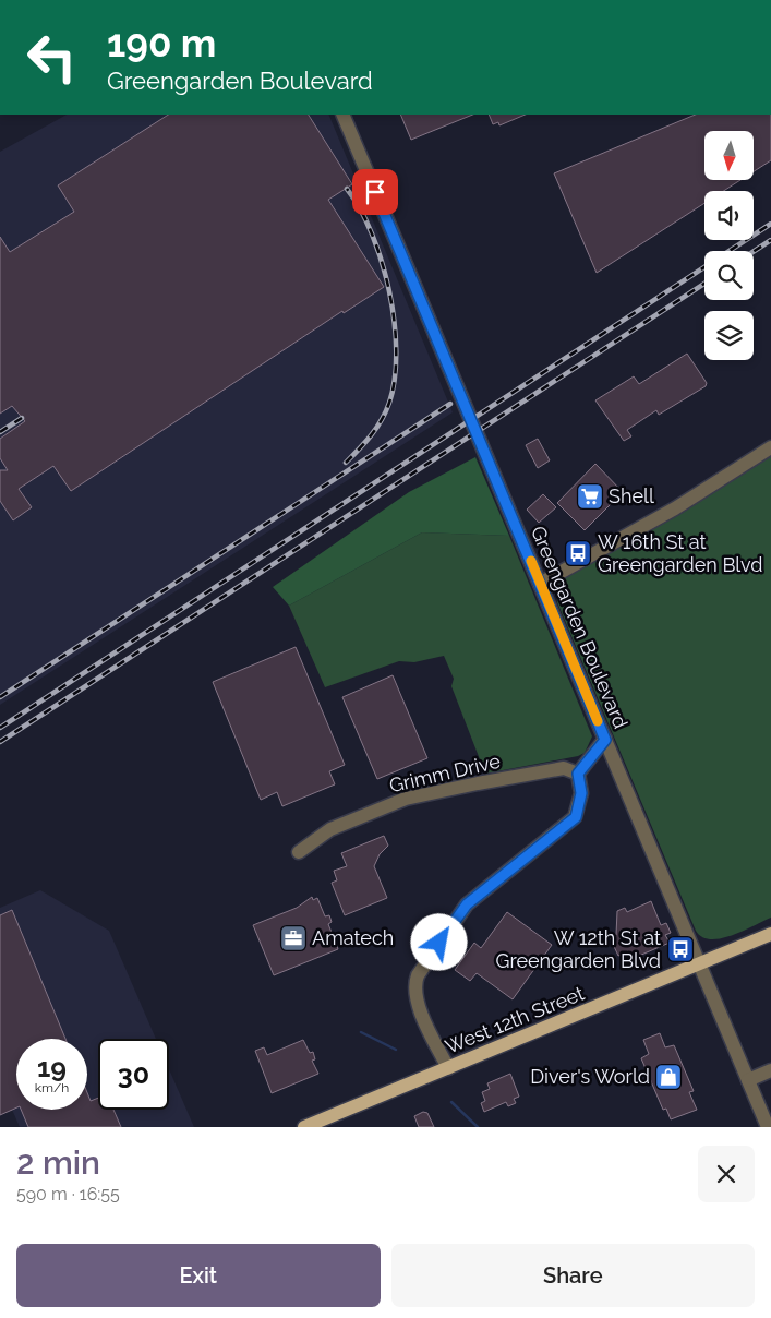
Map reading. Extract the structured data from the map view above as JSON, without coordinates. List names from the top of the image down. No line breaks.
{"streets":{"main road":["West 12th Street"],"street":["Greengarden Boulevard","Grimm Drive"]},"crossings":[["Greengarden Boulevard","West 12th Street"]],"places":{"supermarket":["Shell"],"bus stop":["W 16th St at Greengarden Blvd","W 12th St at Greengarden Blvd"],"office":["Amatech"],"shop":["Diver's World"]},"north":"bottom","page":{"turn":["190 m","Greengarden Boulevard"],"speed":"19 km/h","limit":"30","heading":["2 min","590 m · 16:55"],"buttons":["Exit","Share"]}}
